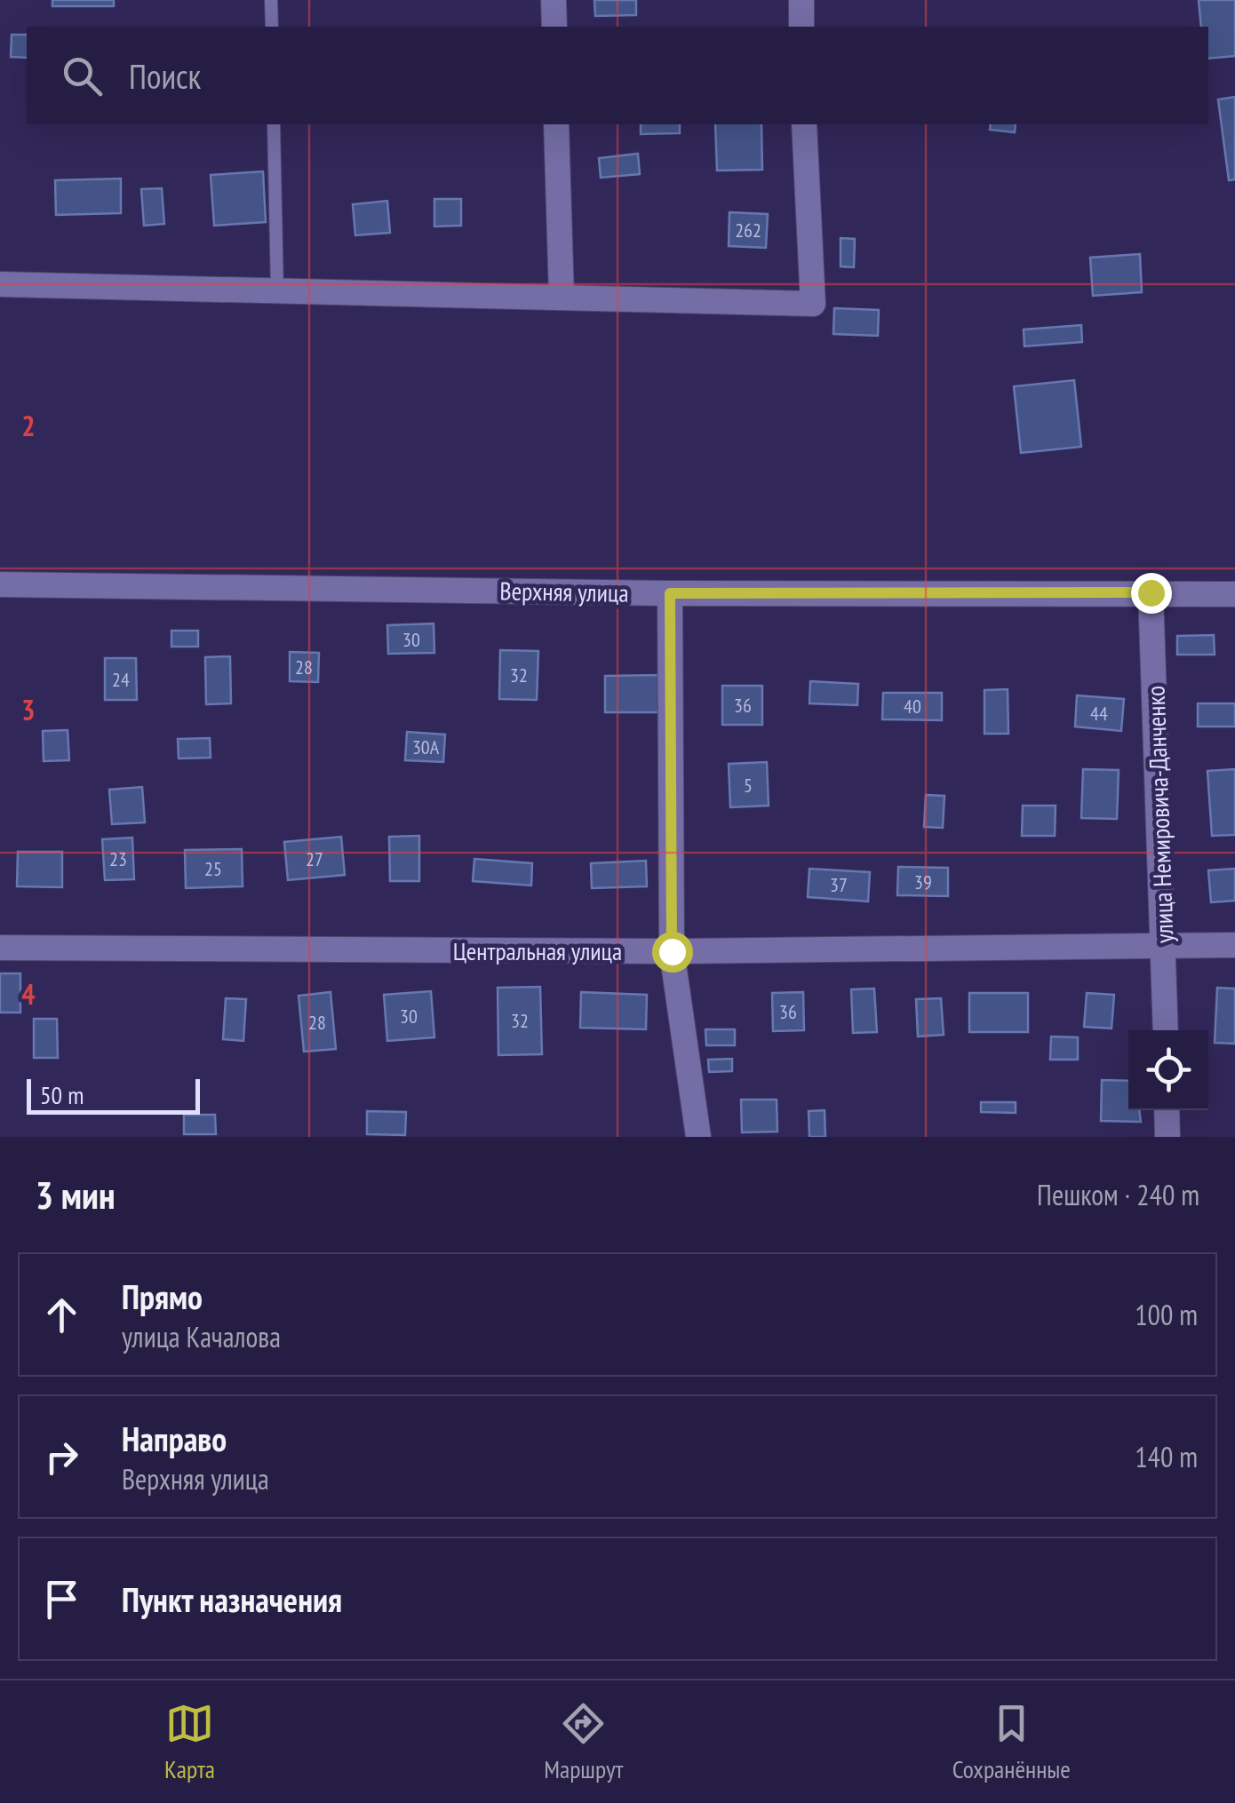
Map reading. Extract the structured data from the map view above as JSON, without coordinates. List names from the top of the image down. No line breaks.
{"streets":{"street":["Верхняя улица","улица Немировича-Данченко","Центральная улица"]},"crossings":[["Верхняя улица","улица Немировича-Данченко"],["улица Немировича-Данченко","Центральная улица"]],"house_numbers":["262","30","28","32","24","36","40","44","30А","5","23","27","25","39","37","36","30","32","28"],"scale_bar":"50 m","page":{"search":"Поиск","scale":"50 m","heading":["3 мин","Пешком · 240 m"],"list":[["Прямо","улица Качалова","100 m"],["Направо","Верхняя улица","140 m"],"Пункт назначения"],"nav":["Карта","Маршрут","Сохранённые"]},"grid":{"rows":["2","3","4"]}}
